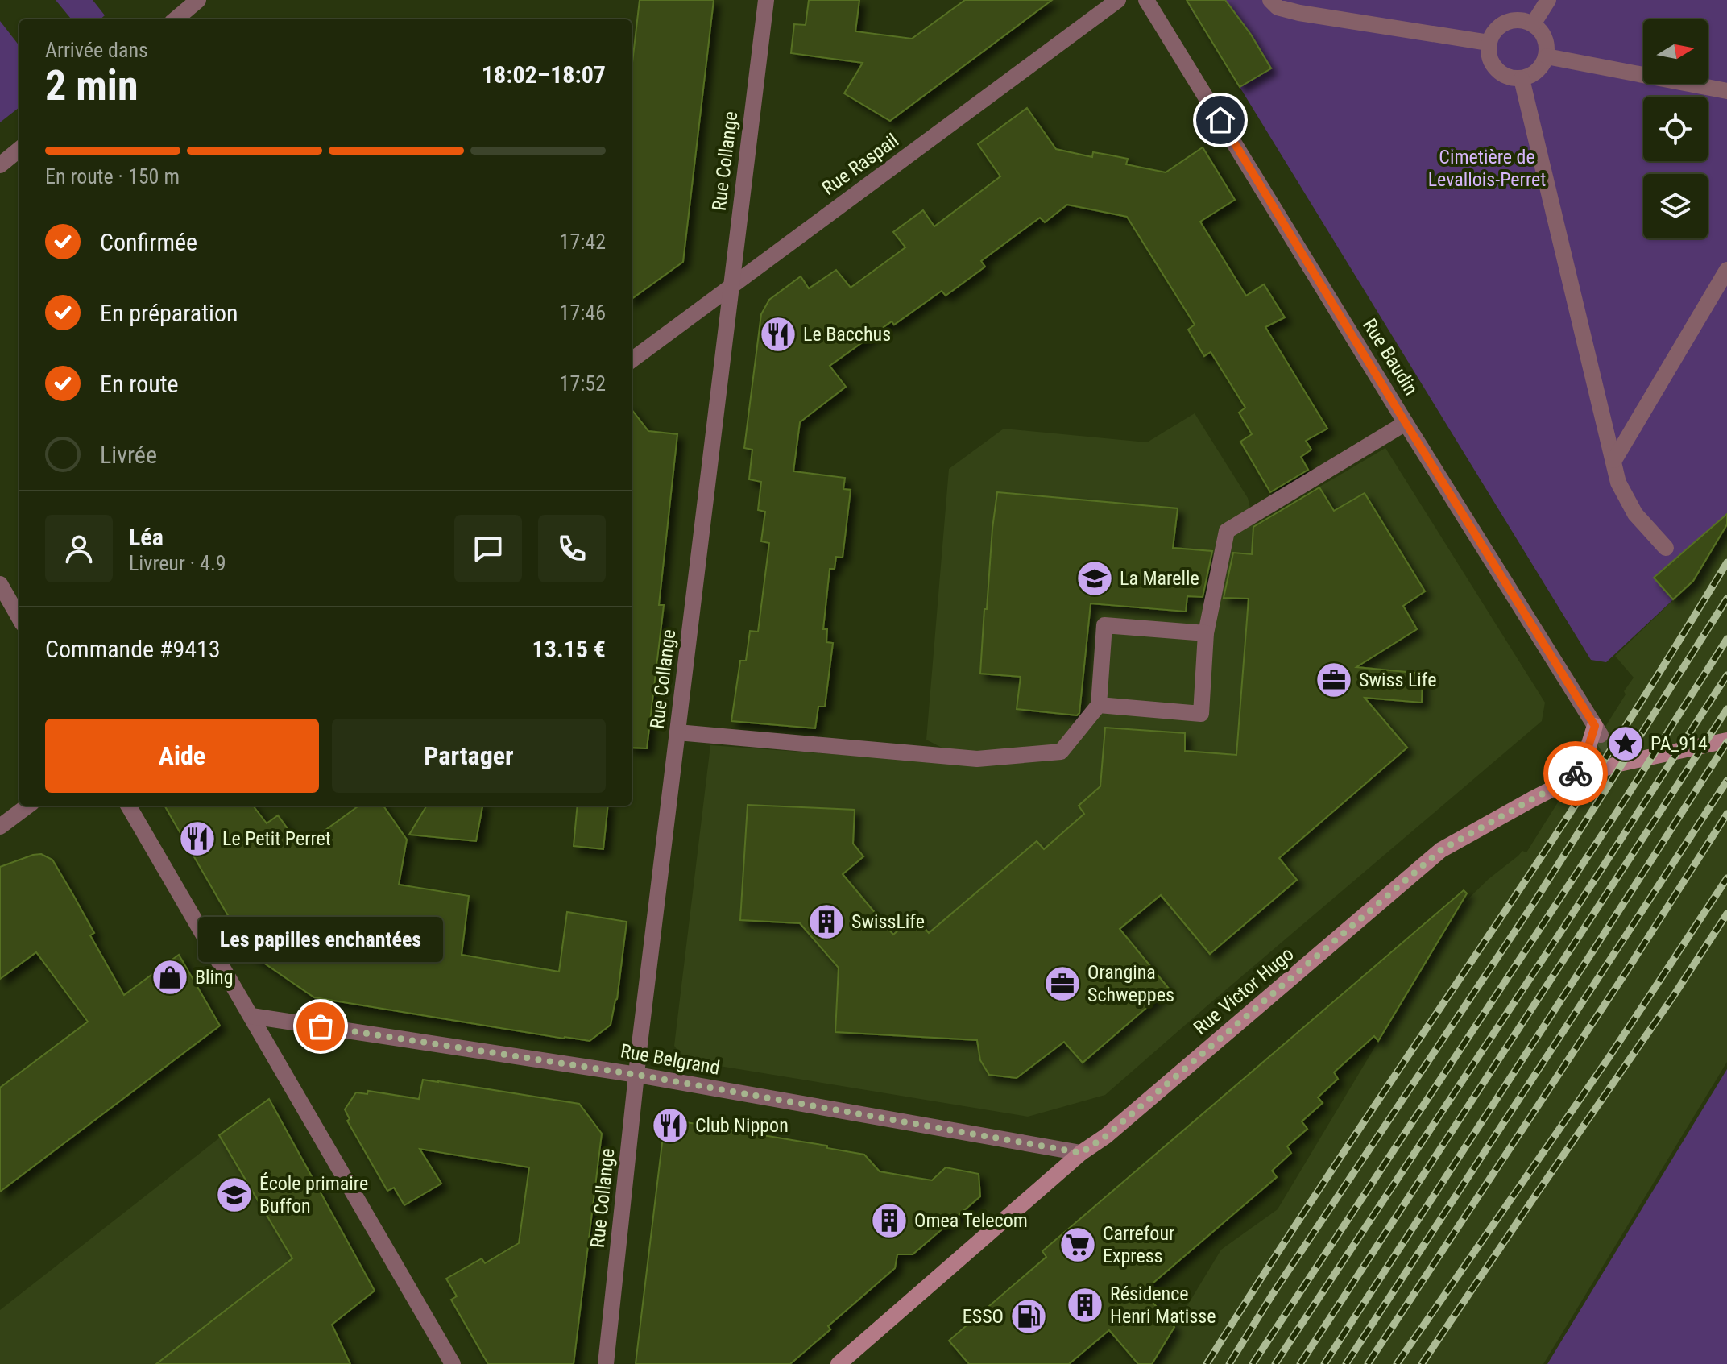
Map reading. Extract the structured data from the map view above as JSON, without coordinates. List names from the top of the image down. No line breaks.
{"streets":{"main road":["Rue Victor Hugo"],"street":["Rue Collange","Rue Raspail","Rue Baudin","Rue Belgrand"]},"crossings":[["Rue Collange","Rue Raspail"],["Rue Collange","Rue Belgrand"],["Rue Victor Hugo","Rue Belgrand"]],"parks":["Cimetière de Levallois-Perret"],"places":{"restaurant":["Le Bacchus","Le Petit Perret","Club Nippon"],"school or university":["La Marelle","École primaire Buffon"],"office":["Swiss Life","Orangina Schweppes"],"place":["PA_914"],"building":["SwissLife","Omea Telecom","Résidence Henri Matisse"],"shop":["Bling"],"other":["Les papilles enchantées"],"supermarket":["Carrefour Express"],"fuel station":["ESSO"]},"north":"right","page":{"heading":["2 min","Arrivée dans","18:02–18:07"],"panel":["Léa","Livreur · 4.9","Commande #9413","13.15 €"],"bar":"En route · 150 m","list":[["Confirmée","17:42"],["En préparation","17:46"],["En route","17:52"],"Livrée"],"buttons":["Aide","Partager"],"bubble":"Les papilles enchantées"}}
